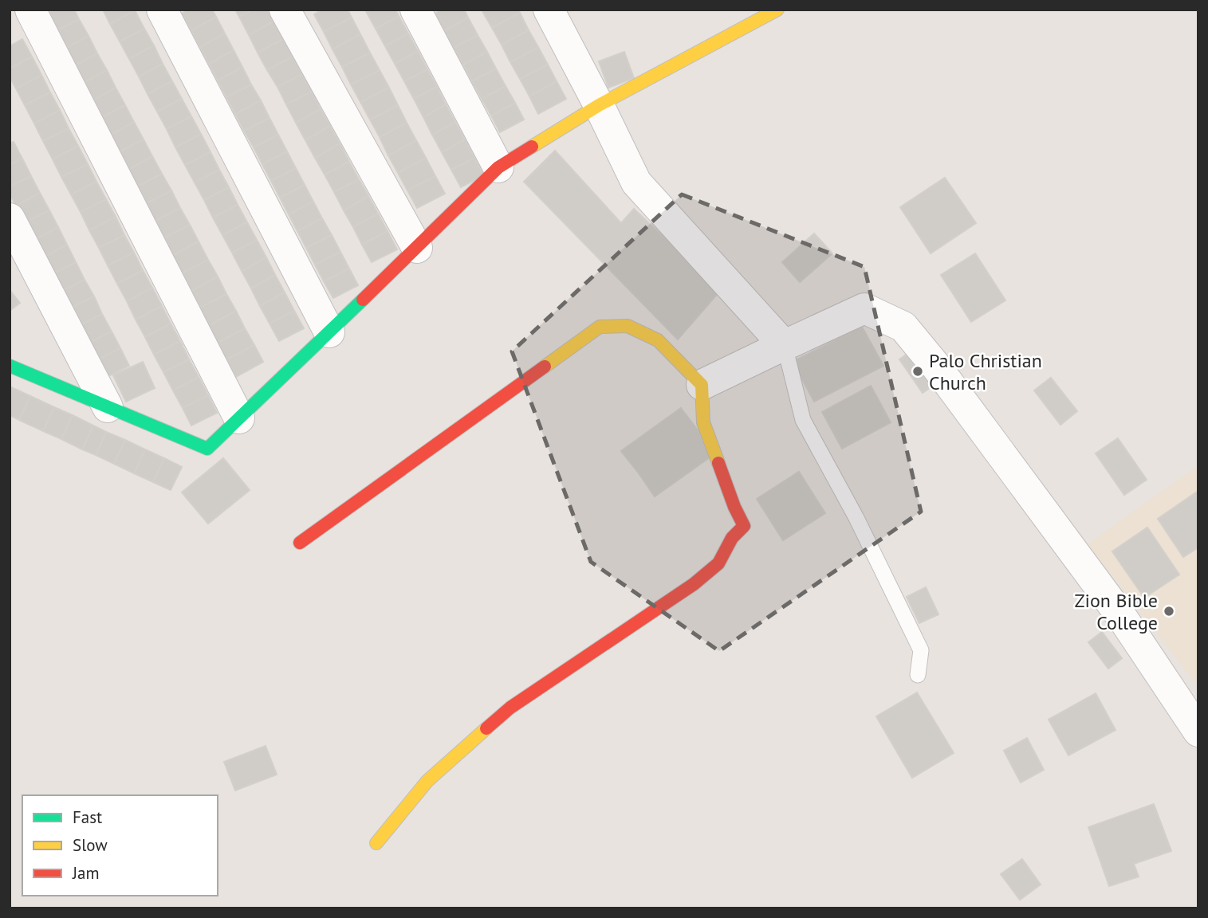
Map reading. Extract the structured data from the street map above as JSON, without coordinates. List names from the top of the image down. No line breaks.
{"places":["Palo Christian Church","Zion Bible College"],"legend":["Fast","Slow","Jam"]}
